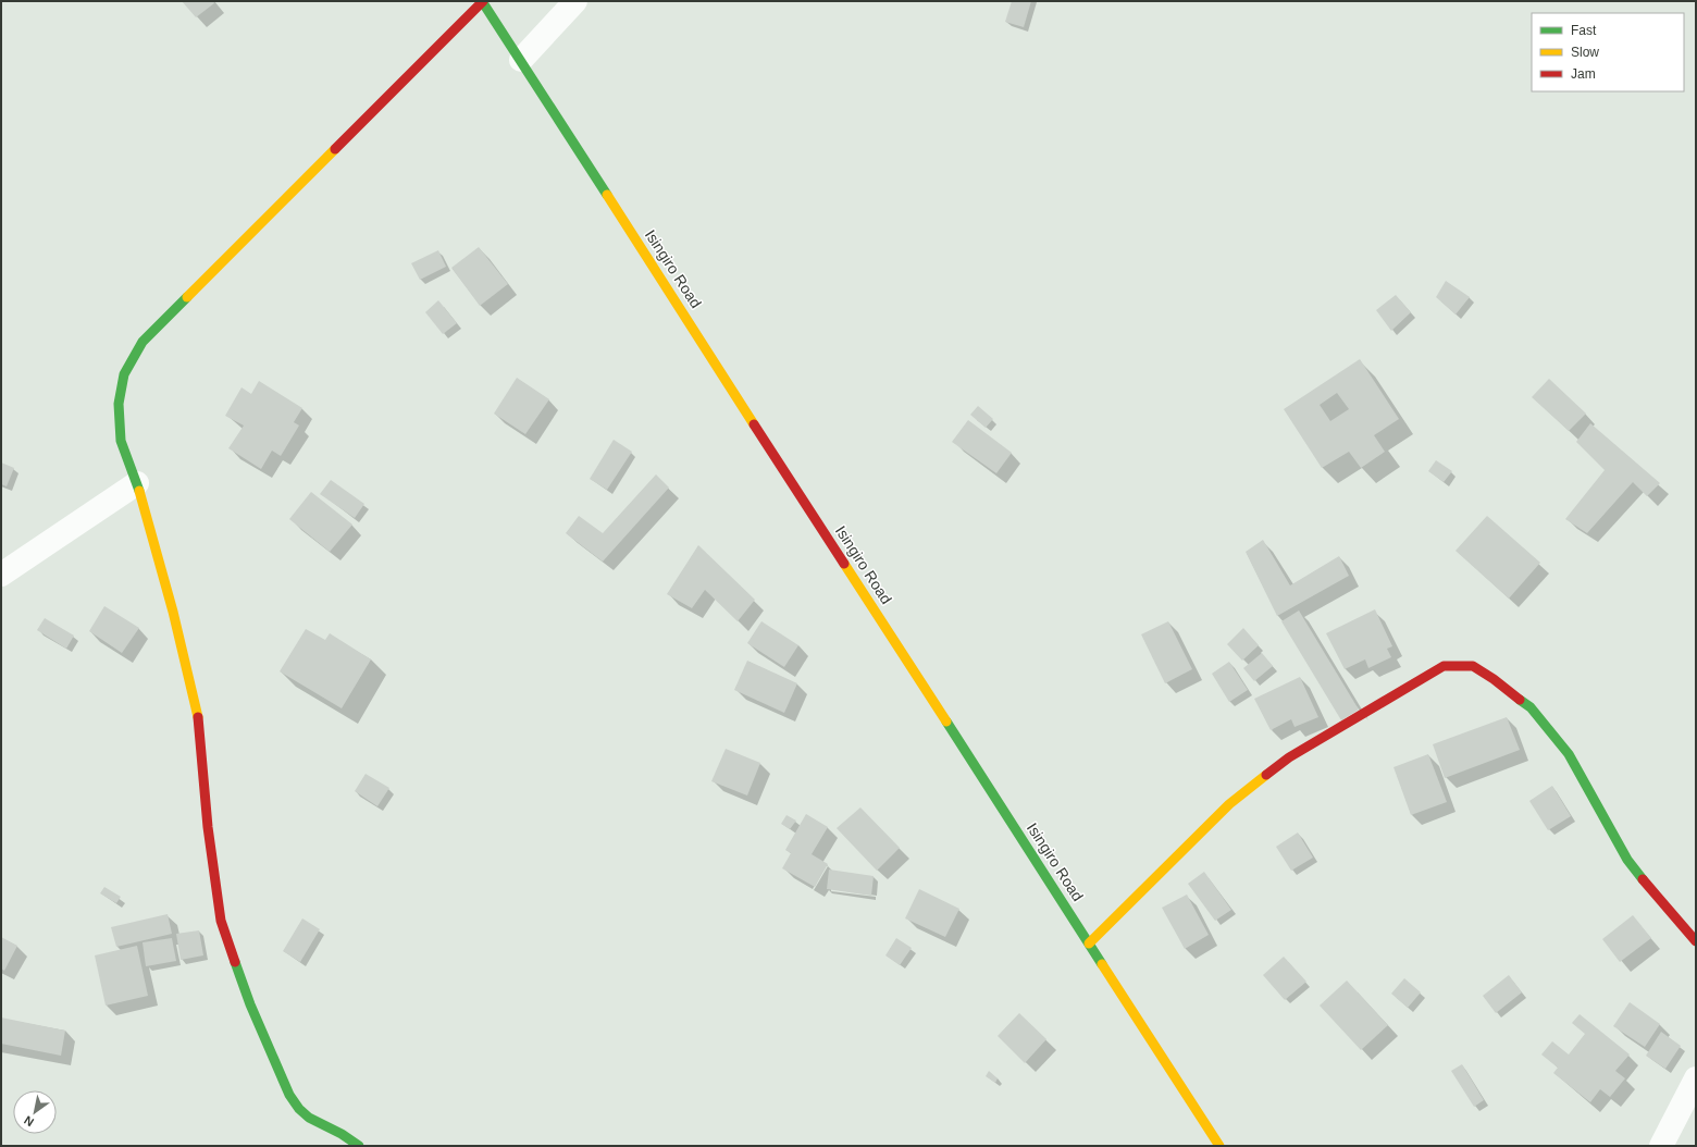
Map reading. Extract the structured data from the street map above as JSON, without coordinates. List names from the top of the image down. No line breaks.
{"streets":{"street":["Isingiro Road"]},"legend":["Fast","Slow","Jam"],"north":"bottom left"}
